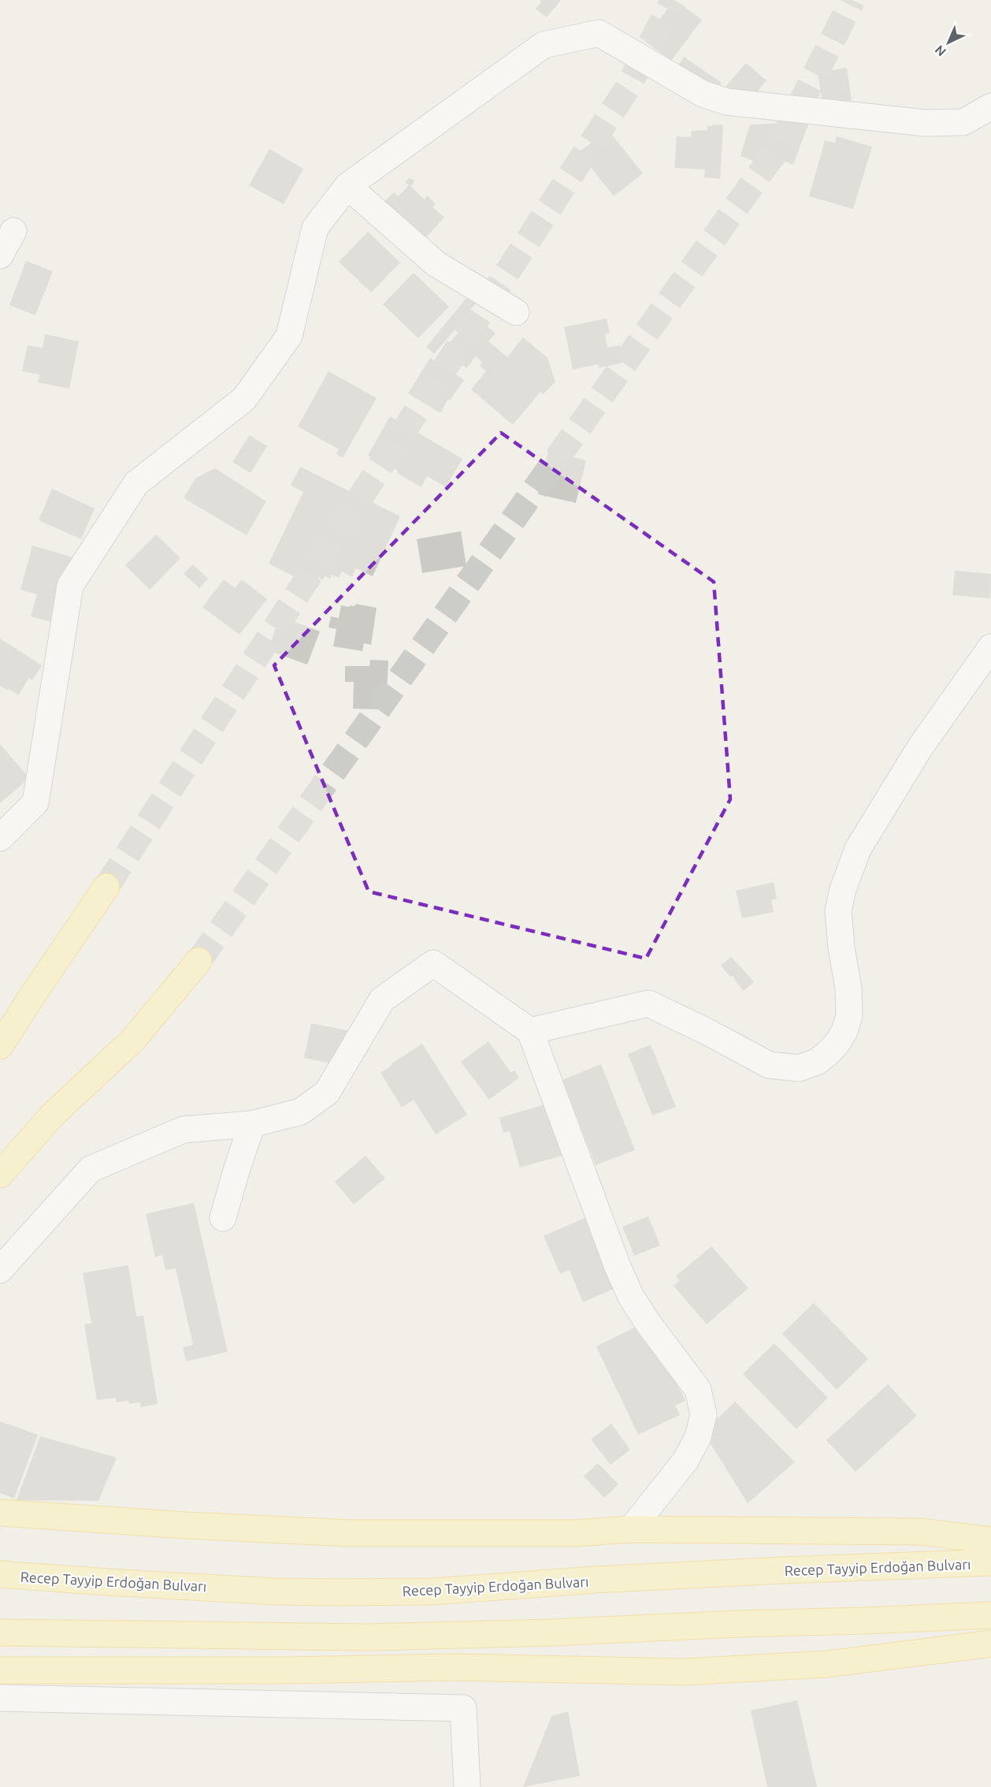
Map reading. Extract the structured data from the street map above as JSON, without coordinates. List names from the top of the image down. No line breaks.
{"streets":{"main road":["Recep Tayyip Erdoğan Bulvarı"]},"north":"bottom left"}
